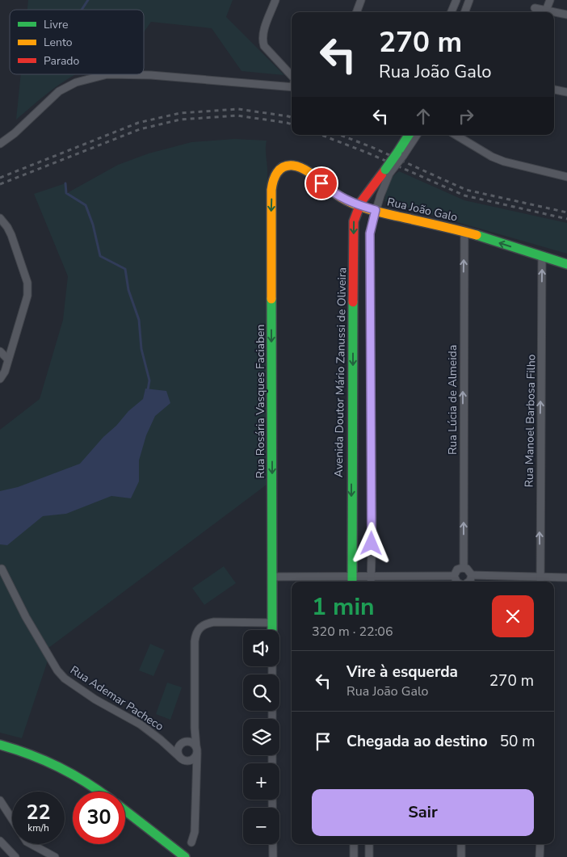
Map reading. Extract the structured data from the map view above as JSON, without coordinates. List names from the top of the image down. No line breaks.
{"streets":{"street":["Rua João Galo","Avenida Doutor Mário Zanussi de Oliveira","Rua Lúcia de Almeida","Rua Rosária Vasques Faciaben","Rua Manoel Barbosa Filho","Rua Ademar Pacheco"]},"crossings":[["Rua João Galo","Avenida Doutor Mário Zanussi de Oliveira"],["Rua João Galo","Rua Lúcia de Almeida"],["Rua João Galo","Rua Rosária Vasques Faciaben"],["Rua João Galo","Rua Manoel Barbosa Filho"]],"one_way":["Rua Lúcia de Almeida","Rua Rosária Vasques Faciaben","Rua Manoel Barbosa Filho"],"legend":["Livre","Lento","Parado"],"page":{"turn":["270 m","Rua João Galo"],"heading":["1 min","320 m · 22:06"],"map_buttons":["+","−"],"list":[{"name":"Vire à esquerda","note":"Rua João Galo","value":"270 m"},{"name":"Chegada ao destino","value":"50 m"}],"buttons":"Sair","speed":"22 km/h","limit":"30"}}
